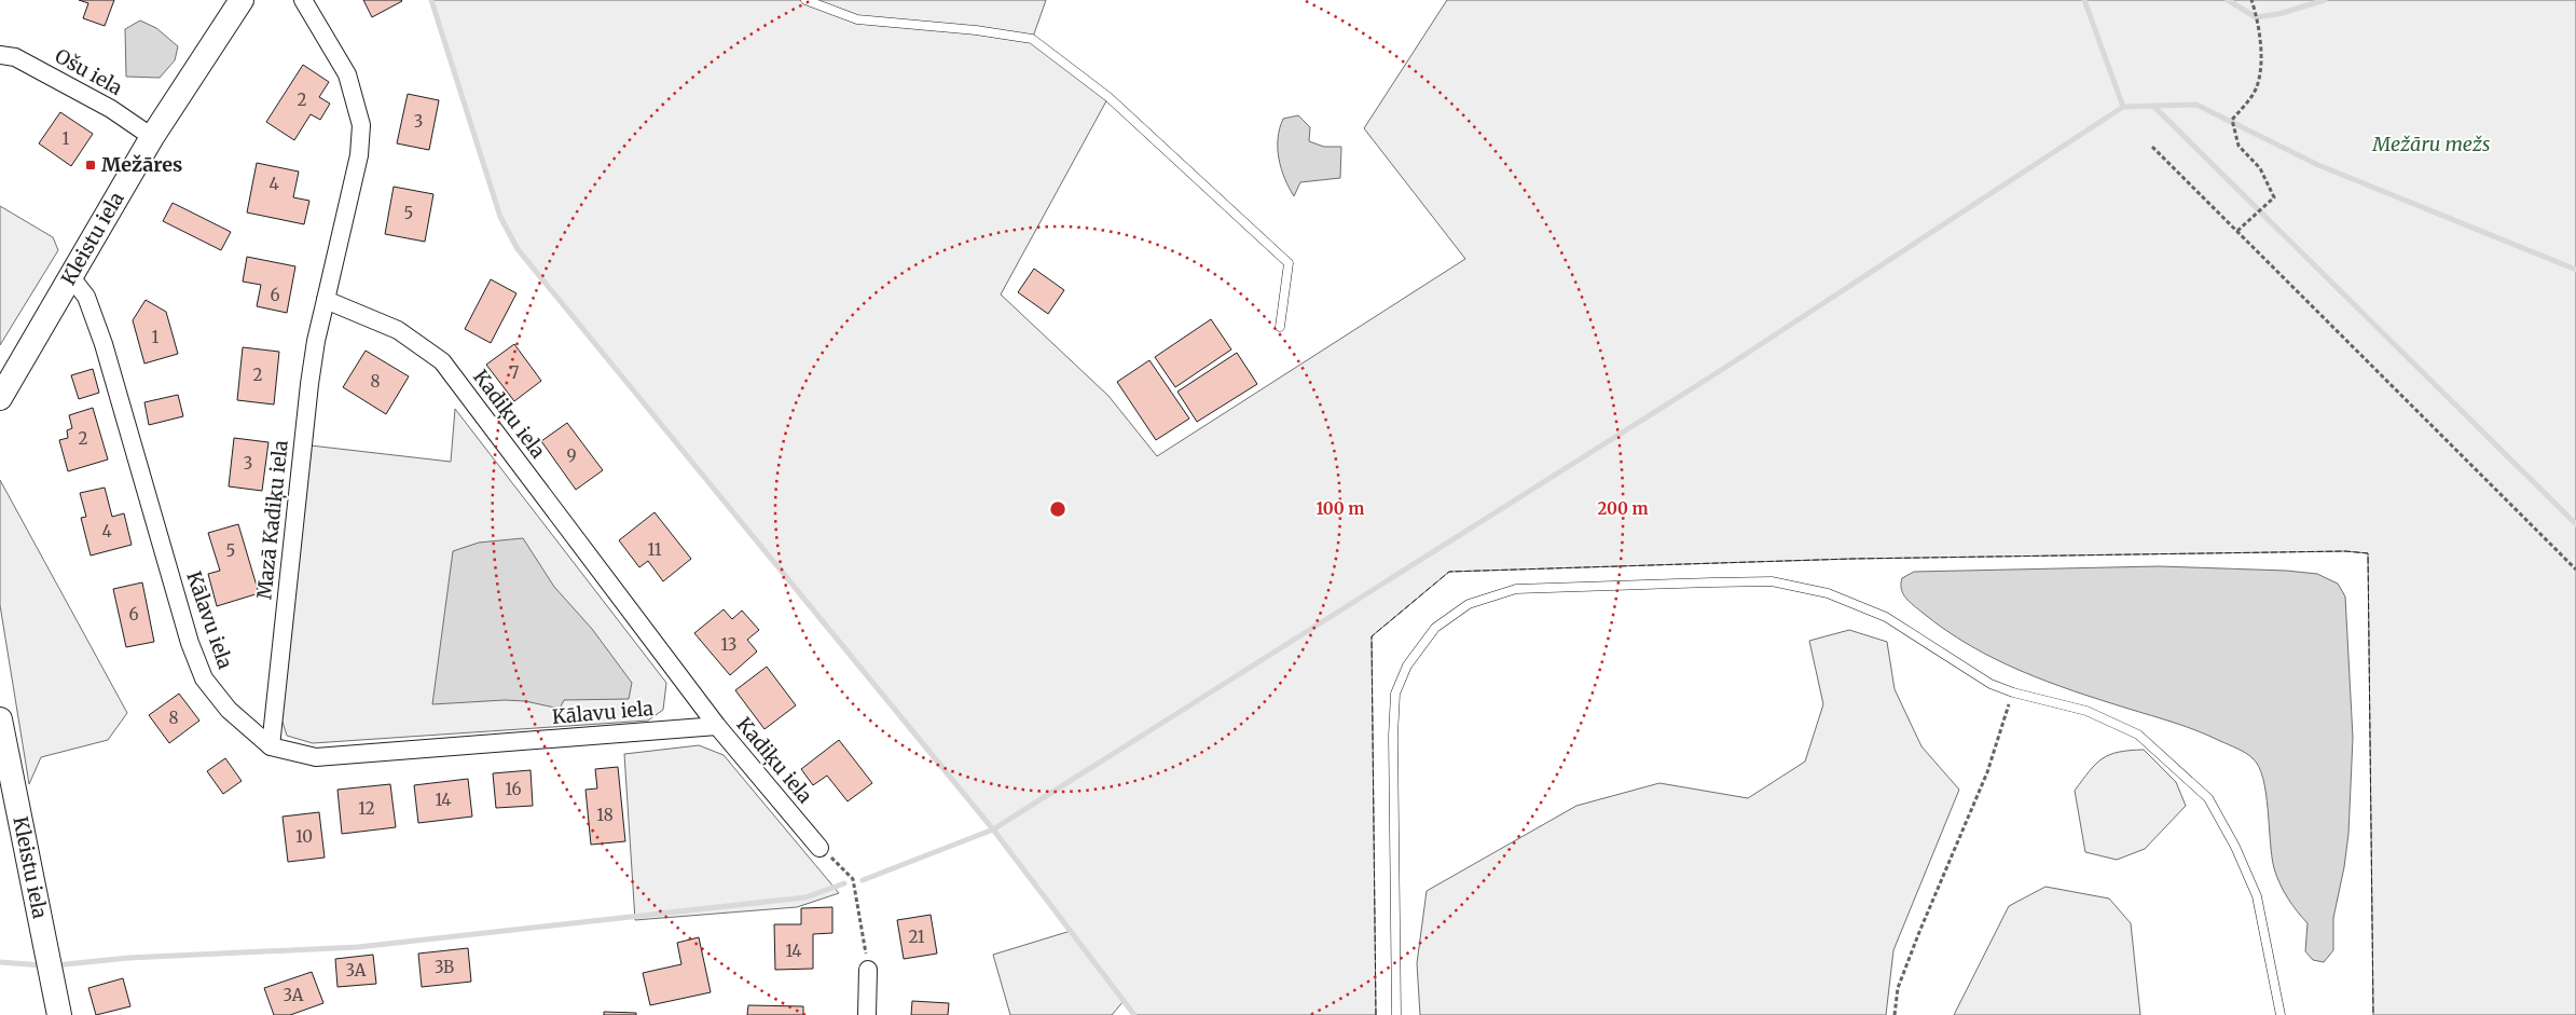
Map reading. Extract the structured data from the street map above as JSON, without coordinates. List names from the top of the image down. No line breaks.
{"streets":{"street":["Ošu iela","Kleistu iela","Kadiķu iela","Mazā Kadiķu iela","Kālavu iela"]},"crossings":[["Ošu iela","Kleistu iela"],["Kleistu iela","Kālavu iela"],["Kadiķu iela","Mazā Kadiķu iela"],["Kadiķu iela","Kālavu iela"],["Mazā Kadiķu iela","Kālavu iela"]],"parks":["Mežāru mežs"],"places":{"transit":["Mežāres"]},"house_numbers":["2","3","1","4","5","6","1","7","2","8","2","9","3","4","11","5","6","13","8","16","14","12","18","10","21","14","3B","3A","3A"],"rings":["100 m","200 m"]}
